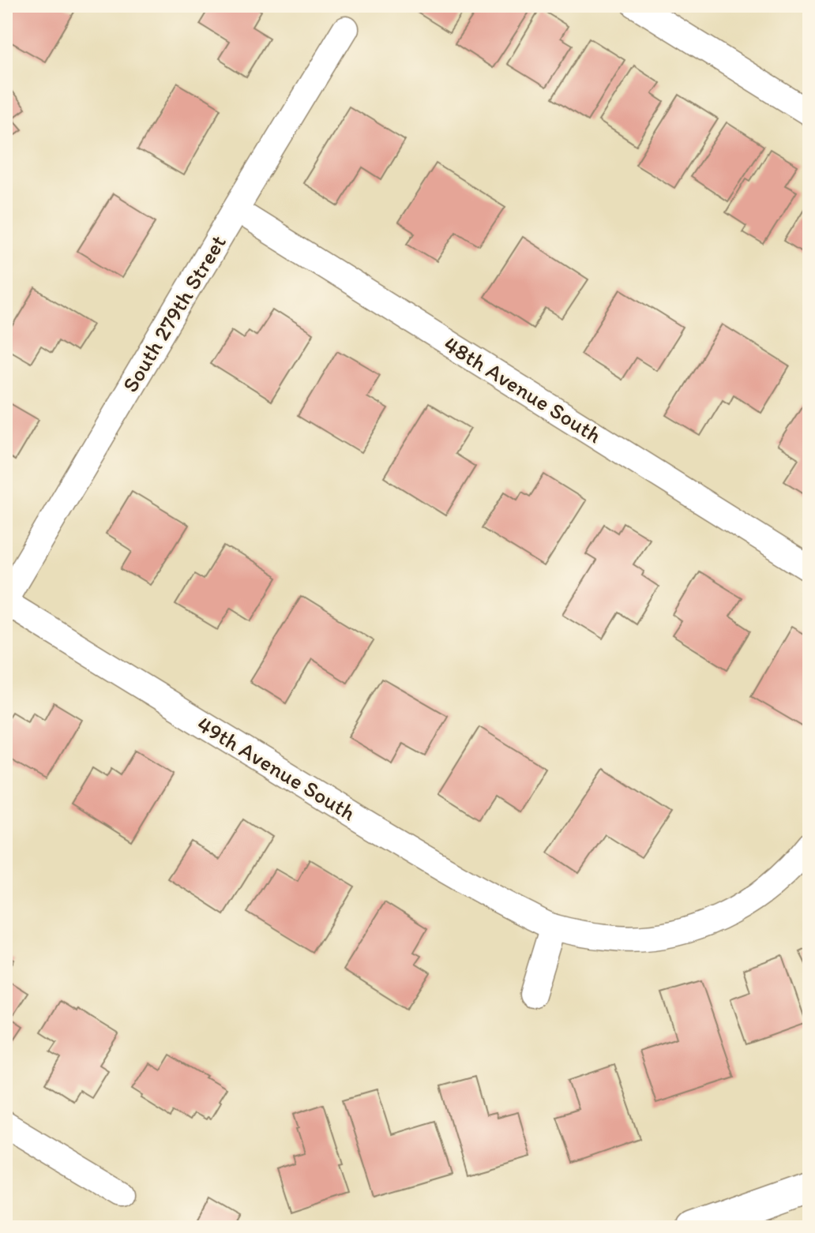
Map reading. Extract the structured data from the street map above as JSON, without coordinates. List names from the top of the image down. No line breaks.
{"streets":{"street":["South 279th Street","48th Avenue South","49th Avenue South"]},"crossings":[["South 279th Street","48th Avenue South"],["South 279th Street","49th Avenue South"]]}
